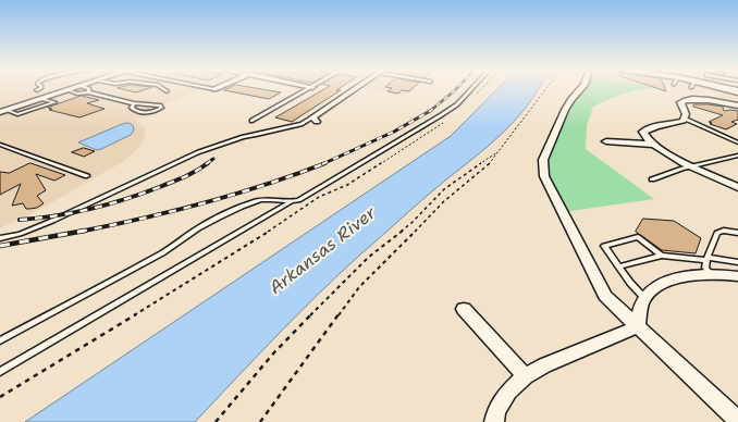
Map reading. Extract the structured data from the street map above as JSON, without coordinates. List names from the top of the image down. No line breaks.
{"water":["Arkansas River"]}
